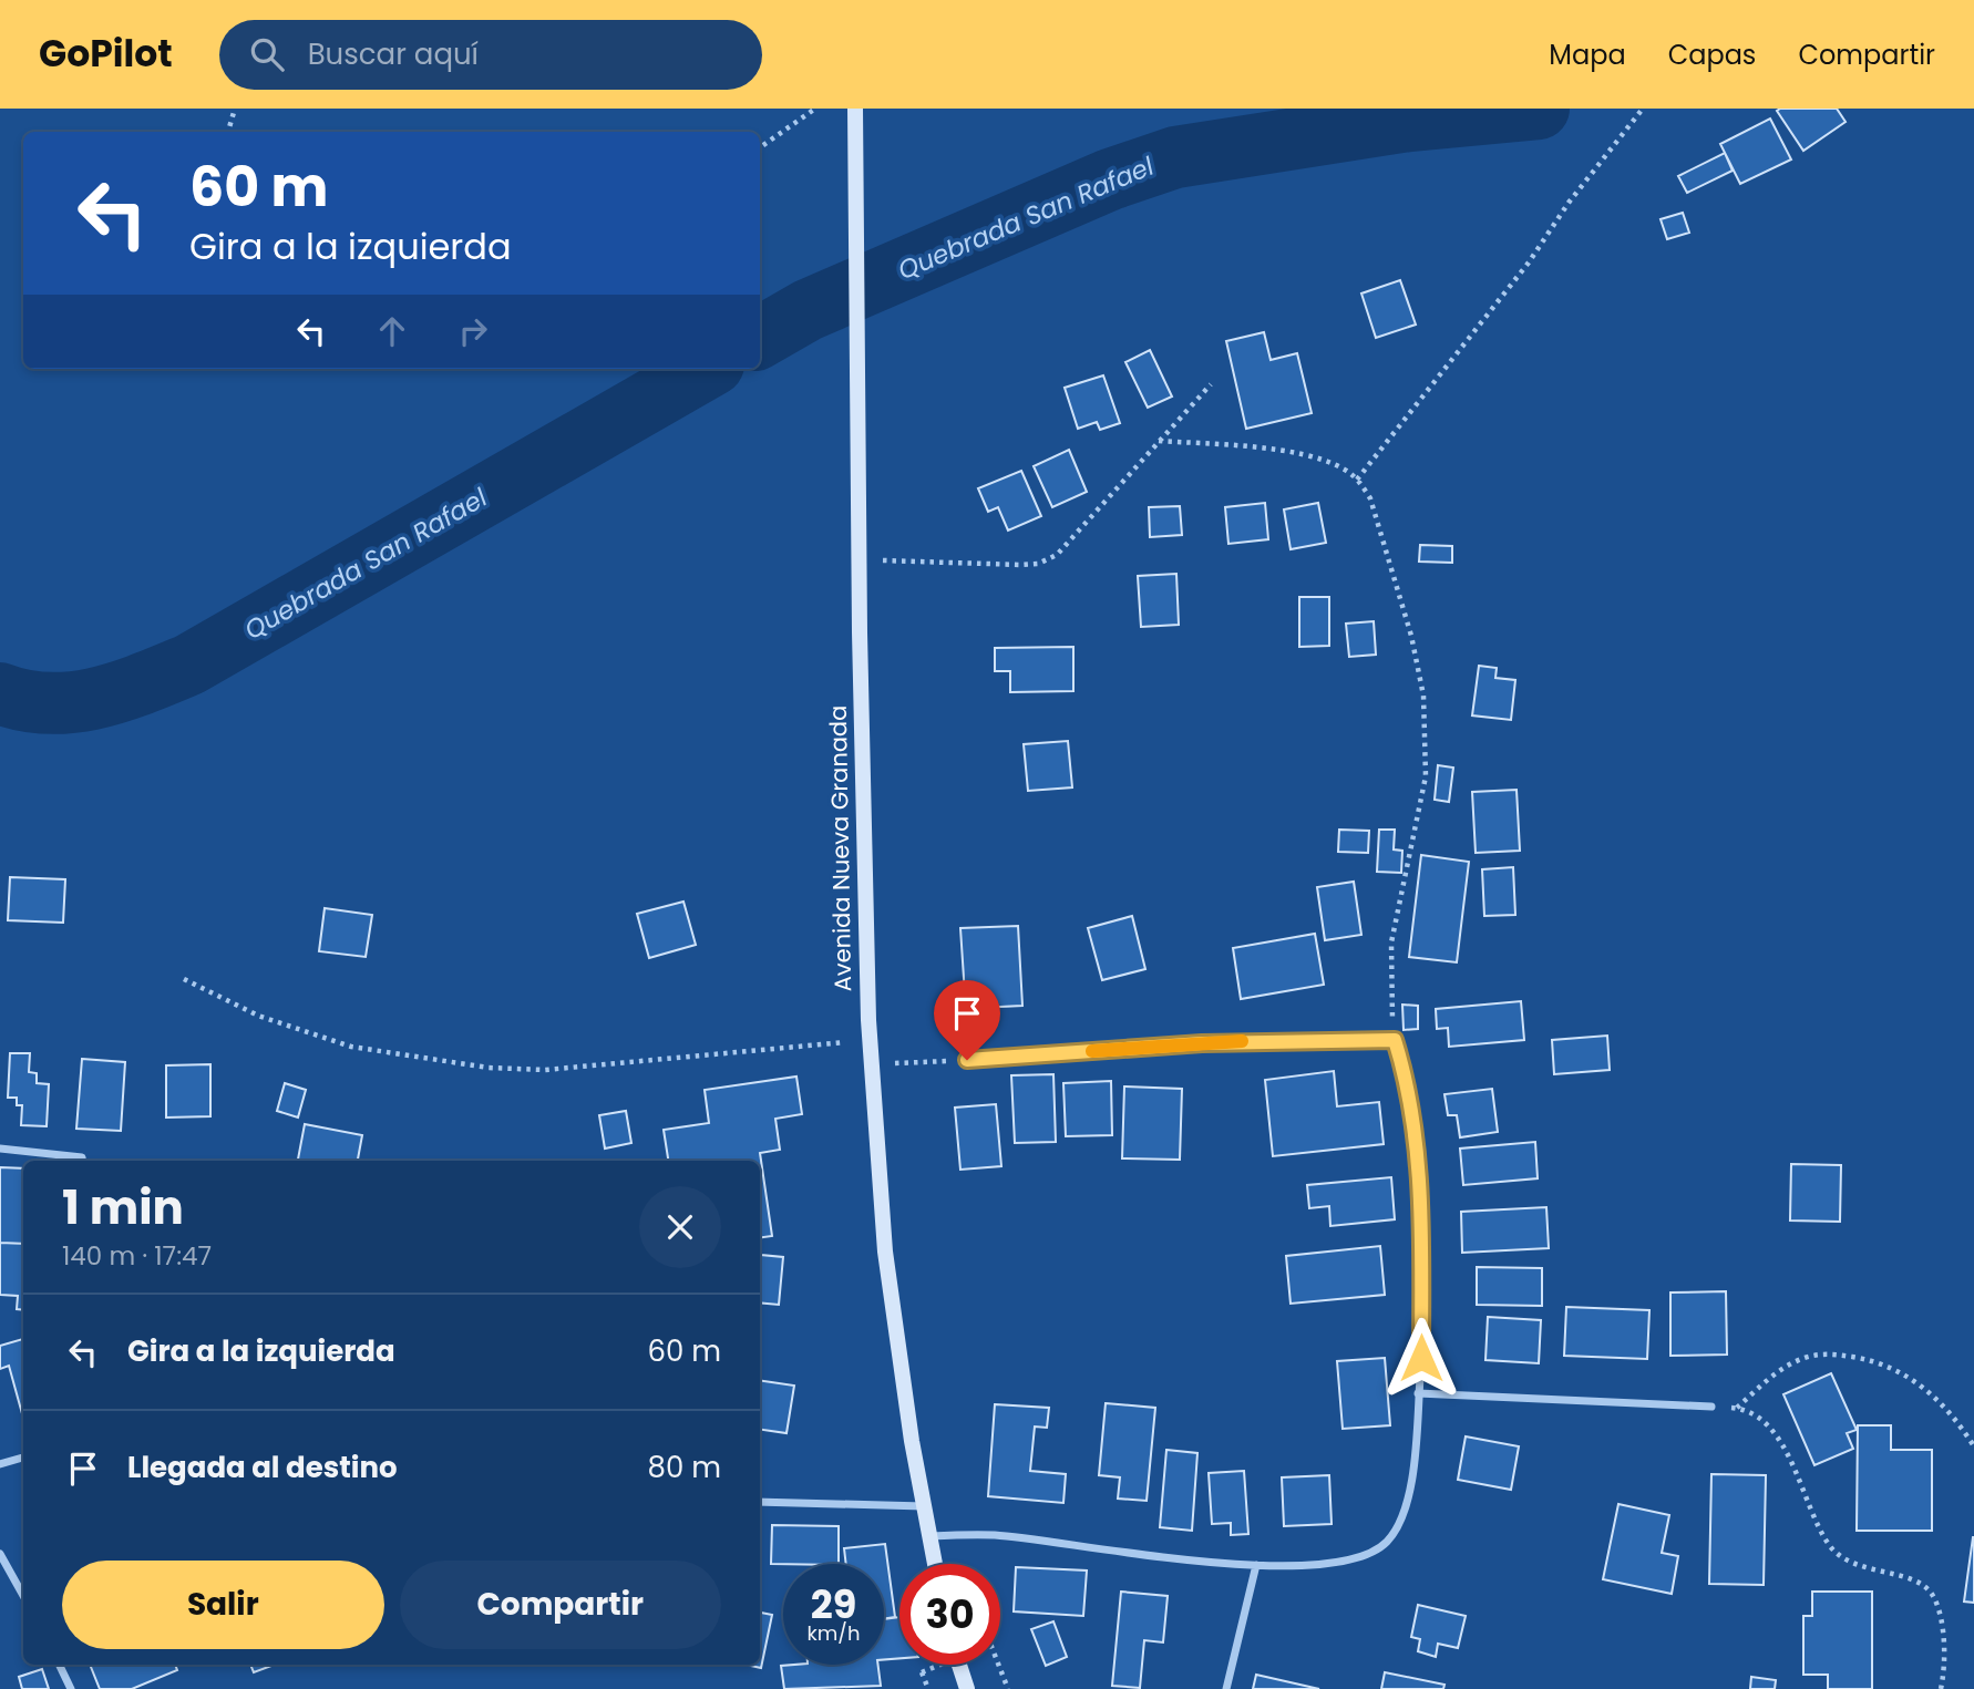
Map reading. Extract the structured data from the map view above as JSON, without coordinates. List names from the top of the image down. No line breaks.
{"streets":{"street":["Avenida Nueva Granada"]},"water":["Quebrada San Rafael"],"page":{"header":"GoPilot","search":"Buscar aquí","nav":["Mapa","Capas","Compartir"],"turn":["60 m","Gira a la izquierda"],"heading":["1 min","140 m · 17:47"],"list":[{"name":"Gira a la izquierda","value":"60 m"},{"name":"Llegada al destino","value":"80 m"}],"buttons":["Salir","Compartir"],"speed":"29 km/h","limit":"30"}}
